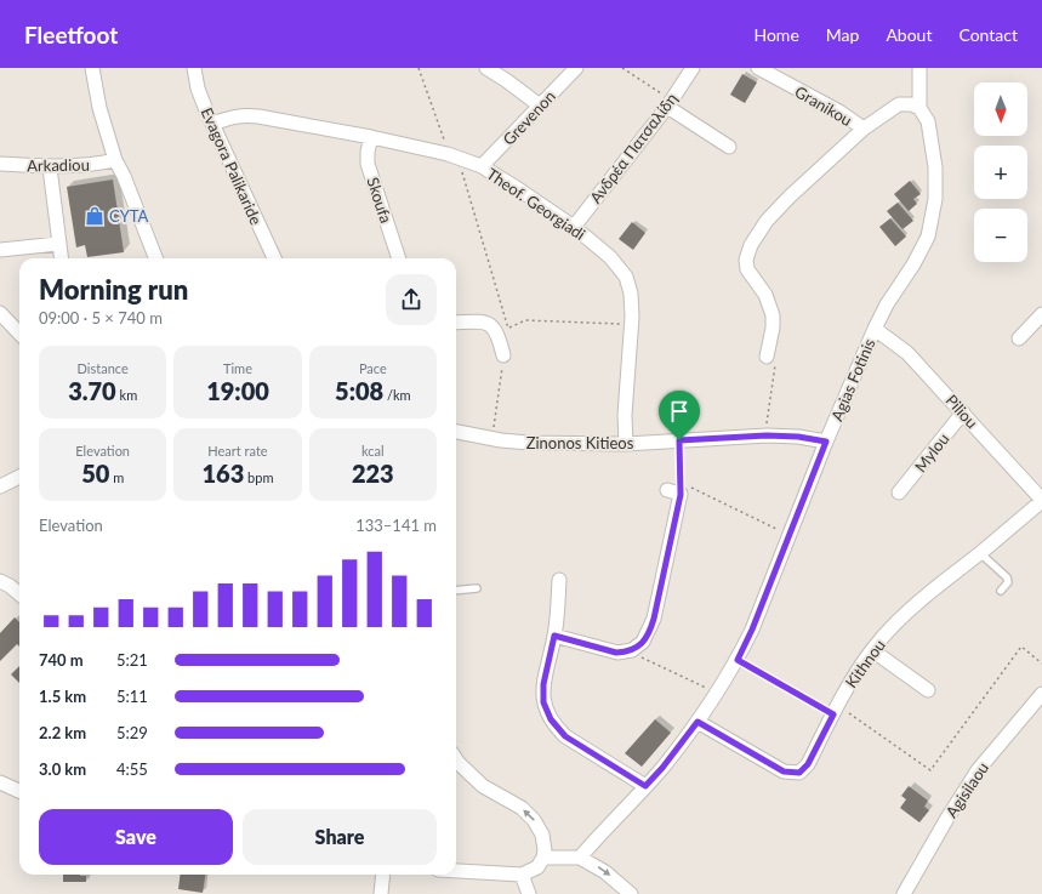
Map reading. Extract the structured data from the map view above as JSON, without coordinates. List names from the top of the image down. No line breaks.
{"streets":{"street":["Granikou","Grevenon","Ανδρέα Πατσαλίδη","Arkadiou","Evagora Palikaride","Skoufa","Theof. Georgiadi","Agias Fotinis","Piliou","Zinonos Kitieos","Mylou","Kithnou","Agisilaou"]},"crossings":[["Grevenon","Theof. Georgiadi"],["Ανδρέα Πατσαλίδη","Theof. Georgiadi"],["Evagora Palikaride","Theof. Georgiadi"],["Skoufa","Theof. Georgiadi"],["Theof. Georgiadi","Zinonos Kitieos"],["Agias Fotinis","Piliou"],["Agias Fotinis","Zinonos Kitieos"],["Agias Fotinis","Kithnou"],["Piliou","Mylou"],["Piliou","Kithnou"]],"places":{"shop":["CYTA"]},"north":"bottom","page":{"header":"Fleetfoot","nav":["Home","Map","About","Contact"],"map_buttons":["+","−"],"heading":["Morning run","09:00 · 5 × 740 m"],"stats":[["Distance","3.70 km"],["Time","19:00"],["Pace","5:08 /km"],["Elevation","50 m"],["Heart rate","163 bpm"],["kcal","223"]],"chart":["Elevation","133–141 m"],"list":[{"name":"740 m","note":"5:21"},{"name":"1.5 km","note":"5:11"},{"name":"2.2 km","note":"5:29"},{"name":"3.0 km","note":"4:55"}],"buttons":["Save","Share"]}}
